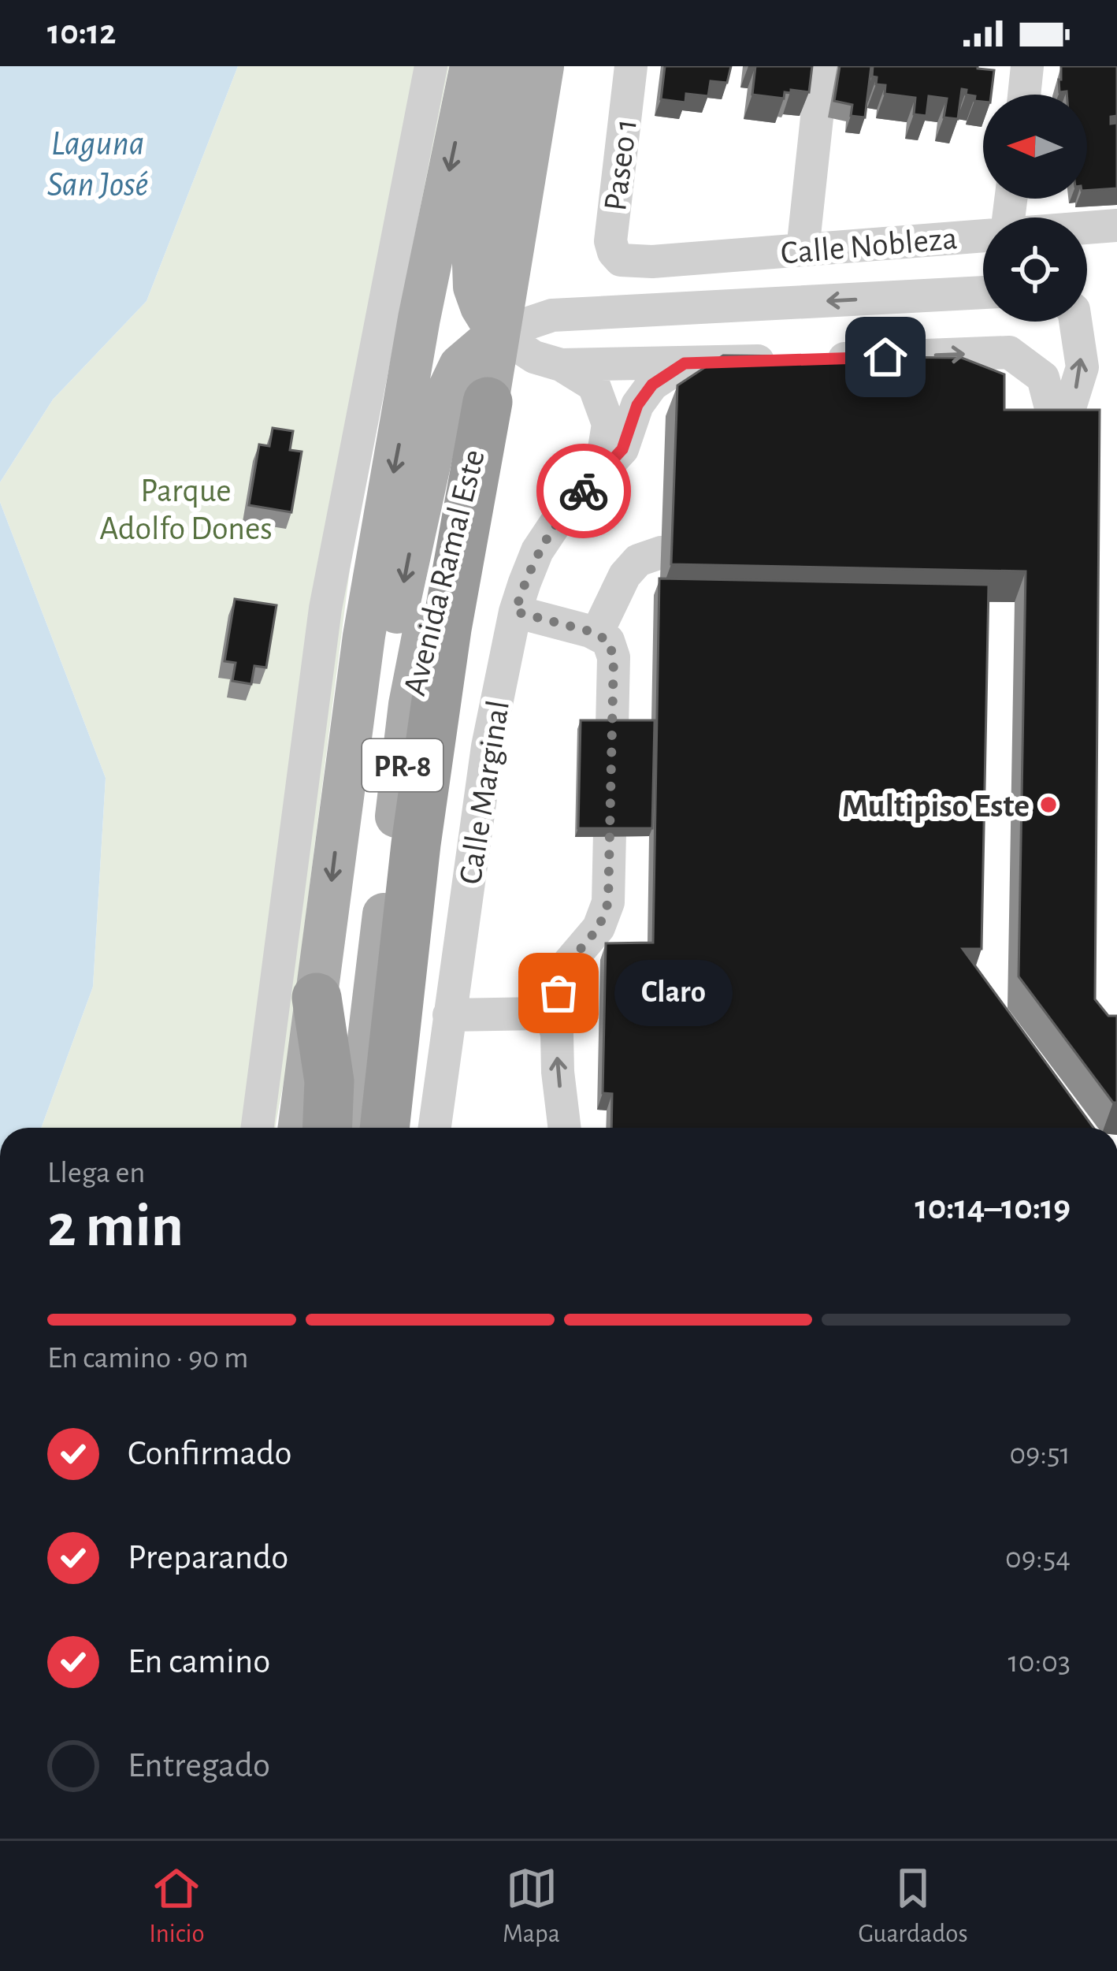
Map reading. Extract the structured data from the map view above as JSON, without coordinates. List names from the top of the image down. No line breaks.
{"streets":{"main road":["Avenida Ramal Este","PR-8"],"street":["Paseo 1","Calle Nobleza","Calle Marginal"]},"crossings":[["Paseo 1","Calle Nobleza"]],"water":["Laguna San José"],"parks":["Parque Adolfo Dones"],"places":["Multipiso Este","Claro"],"north":"left","page":{"status":"10:12","bubble":"Claro","heading":["2 min","Llega en","10:14–10:19"],"bar":"En camino · 90 m","list":[["Confirmado","09:51"],["Preparando","09:54"],["En camino","10:03"],"Entregado"],"tabs":["Inicio","Mapa","Guardados"]}}
